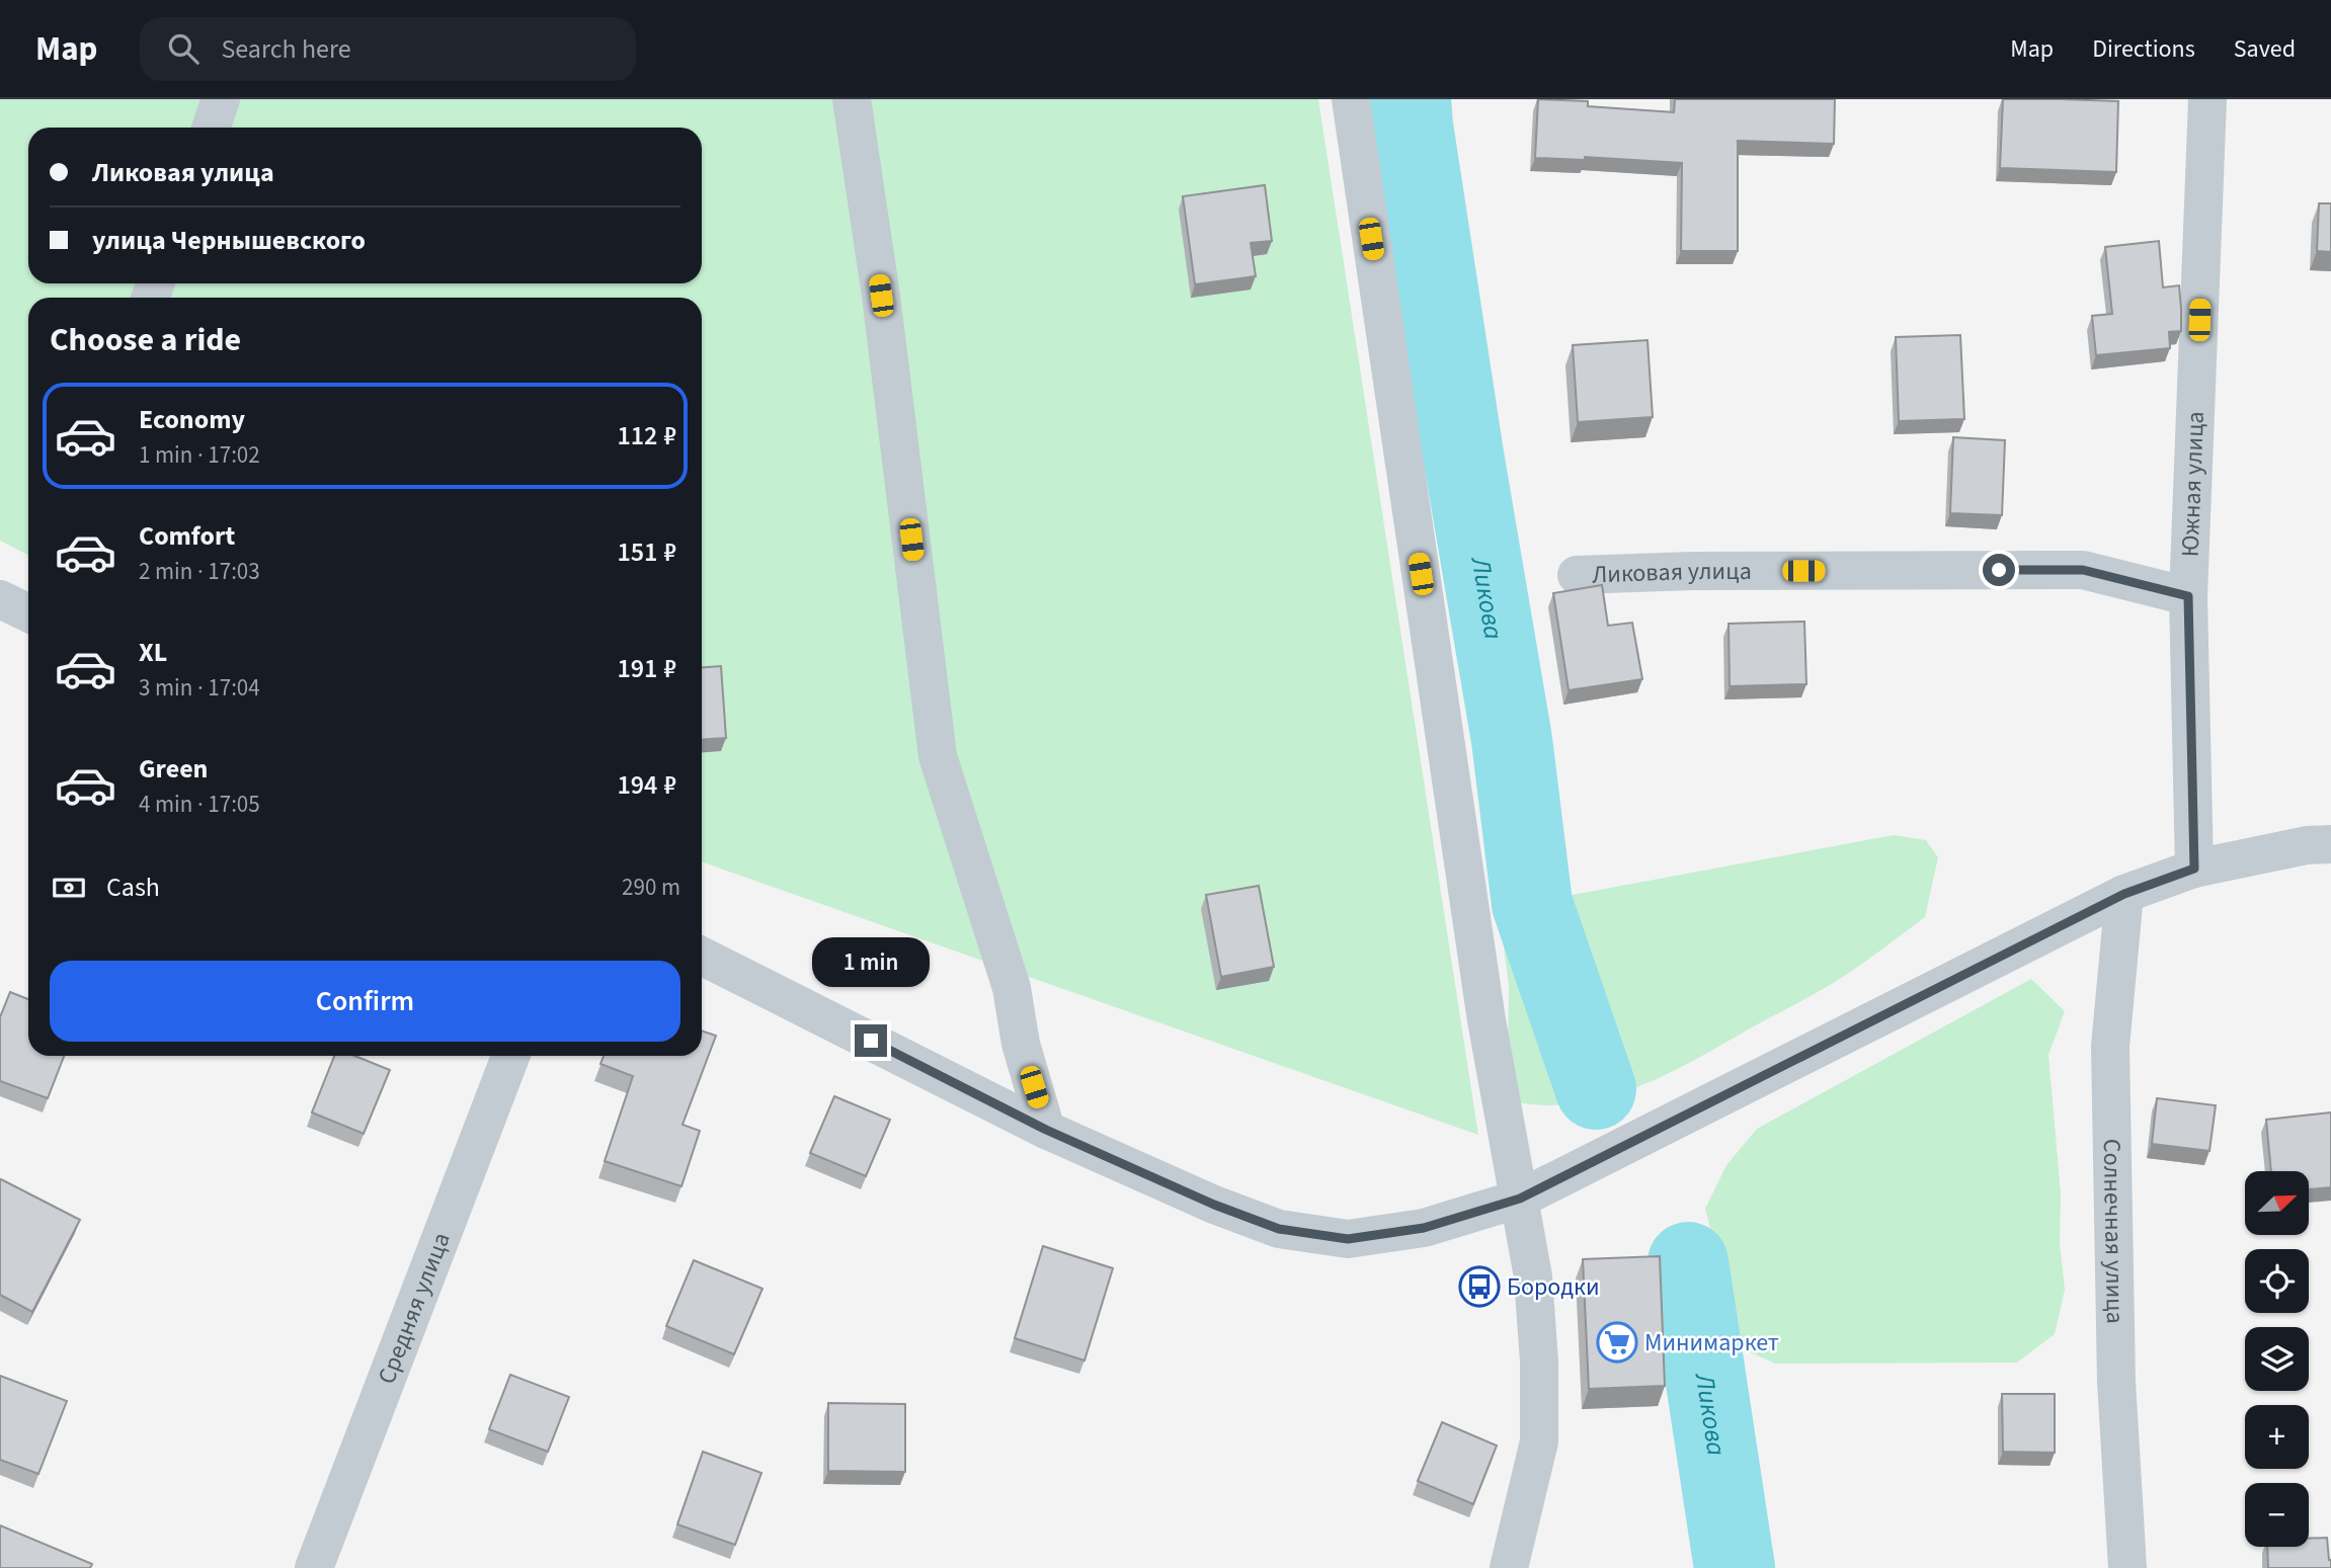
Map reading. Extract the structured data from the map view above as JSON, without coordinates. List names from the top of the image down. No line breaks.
{"streets":{"street":["Южная улица","Ликовая улица","Солнечная улица","Средняя улица"]},"crossings":[["Южная улица","Ликовая улица"]],"water":["Ликова"],"places":{"bus stop":["Бородки"],"supermarket":["Минимаркет"]},"north":"top right","page":{"header":"Map","search":"Search here","nav":["Map","Directions","Saved"],"banner":["Ликовая улица","улица Чернышевского"],"heading":"Choose a ride","list":[{"name":"Economy","note":"1 min · 17:02","value":"112 ₽"},{"name":"Comfort","note":"2 min · 17:03","value":"151 ₽"},{"name":"XL","note":"3 min · 17:04","value":"191 ₽"},{"name":"Green","note":"4 min · 17:05","value":"194 ₽"}],"pay":["Cash","290 m"],"bubble":"1 min","buttons":"Confirm","map_buttons":["+","−"]}}
